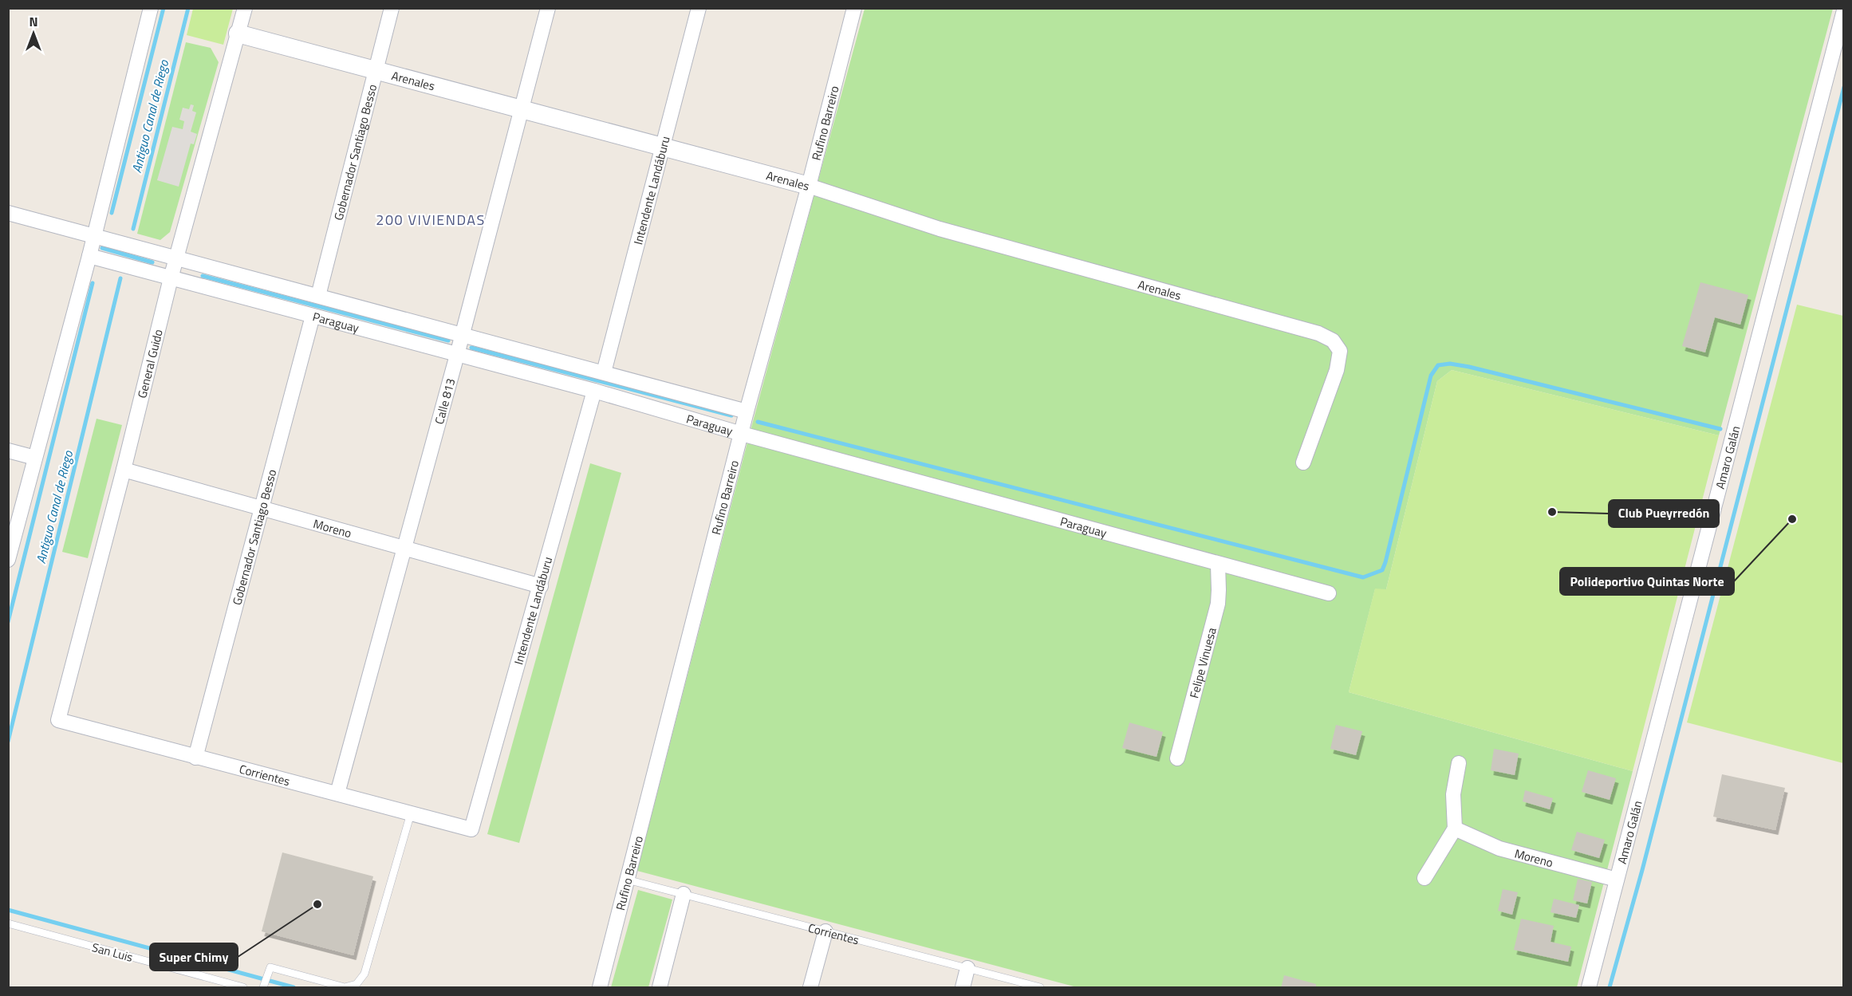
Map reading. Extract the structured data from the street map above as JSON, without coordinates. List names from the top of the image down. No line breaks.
{"streets":{"street":["Arenales","Rufino Barreiro","Gobernador Santiago Besso","Intendente Landáburu","Paraguay","General Guido","Calle 813","Amaro Galán","Moreno","Felipe Vinuesa","Corrientes"],"lane":["San Luis"]},"crossings":[["Arenales","Rufino Barreiro"],["Arenales","Gobernador Santiago Besso"],["Arenales","Intendente Landáburu"],["Arenales","General Guido"],["Arenales","Calle 813"],["Rufino Barreiro","Paraguay"],["Rufino Barreiro","Corrientes"],["Gobernador Santiago Besso","Paraguay"],["Gobernador Santiago Besso","Moreno"],["Gobernador Santiago Besso","Corrientes"],["Intendente Landáburu","Paraguay"],["Intendente Landáburu","Moreno"],["Intendente Landáburu","Corrientes"],["Paraguay","General Guido"],["Paraguay","Calle 813"],["Paraguay","Felipe Vinuesa"],["General Guido","Moreno"],["General Guido","Corrientes"],["Calle 813","Moreno"],["Calle 813","Corrientes"],["Amaro Galán","Moreno"]],"districts":["200 VIVIENDAS"],"water":["Antiguo Canal de Riego"],"places":["Club Pueyrredón","Polideportivo Quintas Norte","Super Chimy"],"north":"top"}
